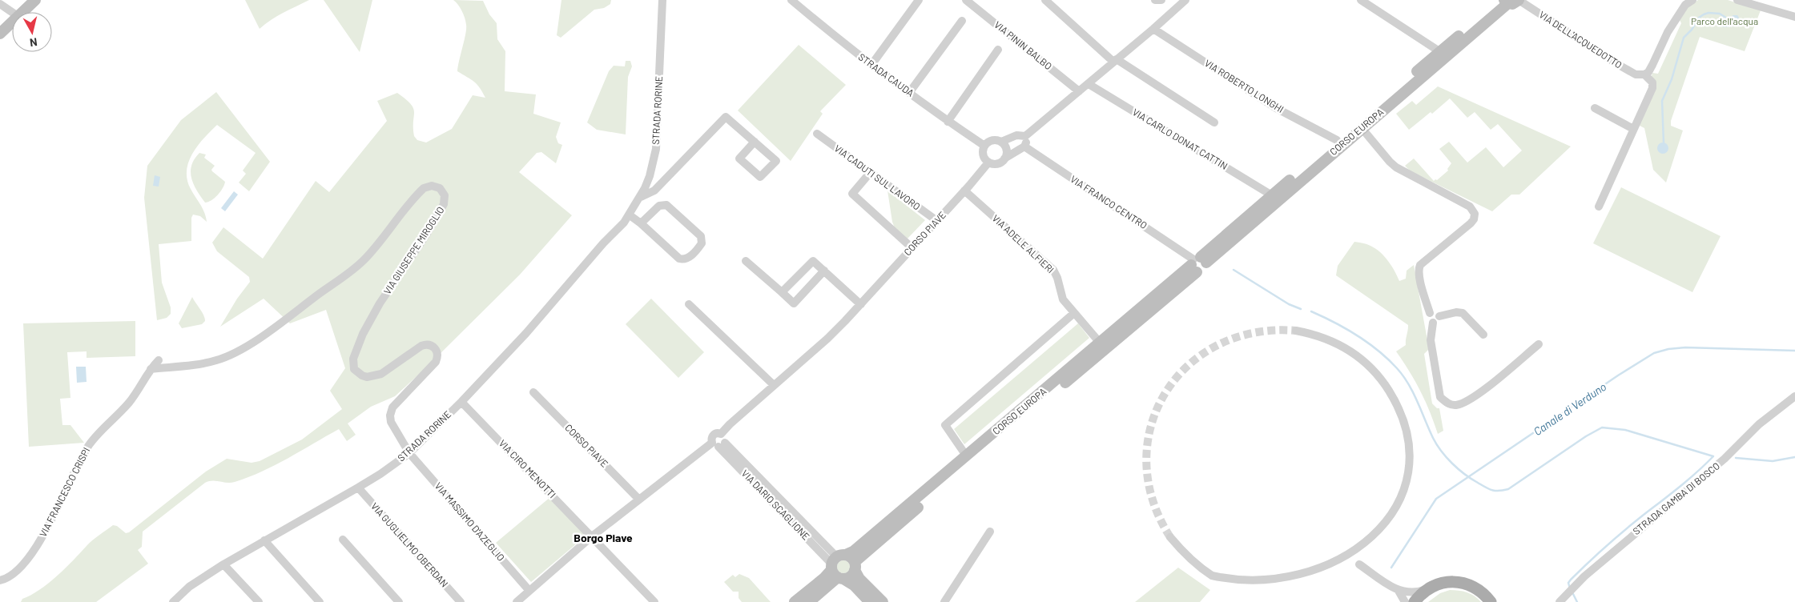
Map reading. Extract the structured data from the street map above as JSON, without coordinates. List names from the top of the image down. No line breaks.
{"streets":{"main road":["CORSO EUROPA","VIA DARIO SCAGLIONE"],"street":["VIA DELL'ACQUEDOTTO","VIA PININ BALBO","STRADA CAUDA","VIA ROBERTO LONGHI","STRADA RORINE","VIA CARLO DONAT CATTIN","VIA CADUTI SUL LAVORO","VIA FRANCO CENTRO","CORSO PIAVE","VIA ADELE ALFIERI","VIA GIUSEPPE MIROGLIO","VIA CIRO MENOTTI","VIA FRANCESCO CRISPI","STRADA GAMBA DI BOSCO","VIA MASSIMO D'AZEGLIO","VIA GUGLIELMO OBERDAN"]},"crossings":[["VIA DELL'ACQUEDOTTO","CORSO EUROPA"],["STRADA CAUDA","CORSO PIAVE"],["VIA ROBERTO LONGHI","CORSO EUROPA"],["STRADA RORINE","VIA GIUSEPPE MIROGLIO"],["STRADA RORINE","VIA CIRO MENOTTI"],["STRADA RORINE","VIA MASSIMO D'AZEGLIO"],["STRADA RORINE","VIA GUGLIELMO OBERDAN"],["CORSO EUROPA","VIA CARLO DONAT CATTIN"],["CORSO EUROPA","VIA FRANCO CENTRO"],["CORSO EUROPA","VIA ADELE ALFIERI"],["CORSO EUROPA","VIA DARIO SCAGLIONE"],["VIA CADUTI SUL LAVORO","CORSO PIAVE"],["CORSO PIAVE","VIA ADELE ALFIERI"],["CORSO PIAVE","VIA CIRO MENOTTI"],["CORSO PIAVE","VIA DARIO SCAGLIONE"],["CORSO PIAVE","VIA MASSIMO D'AZEGLIO"],["VIA GIUSEPPE MIROGLIO","VIA FRANCESCO CRISPI"],["VIA GIUSEPPE MIROGLIO","VIA MASSIMO D'AZEGLIO"]],"districts":["Borgo Piave"],"water":["Canale di Verduno"],"parks":["Parco dell'acqua"],"north":"bottom"}
